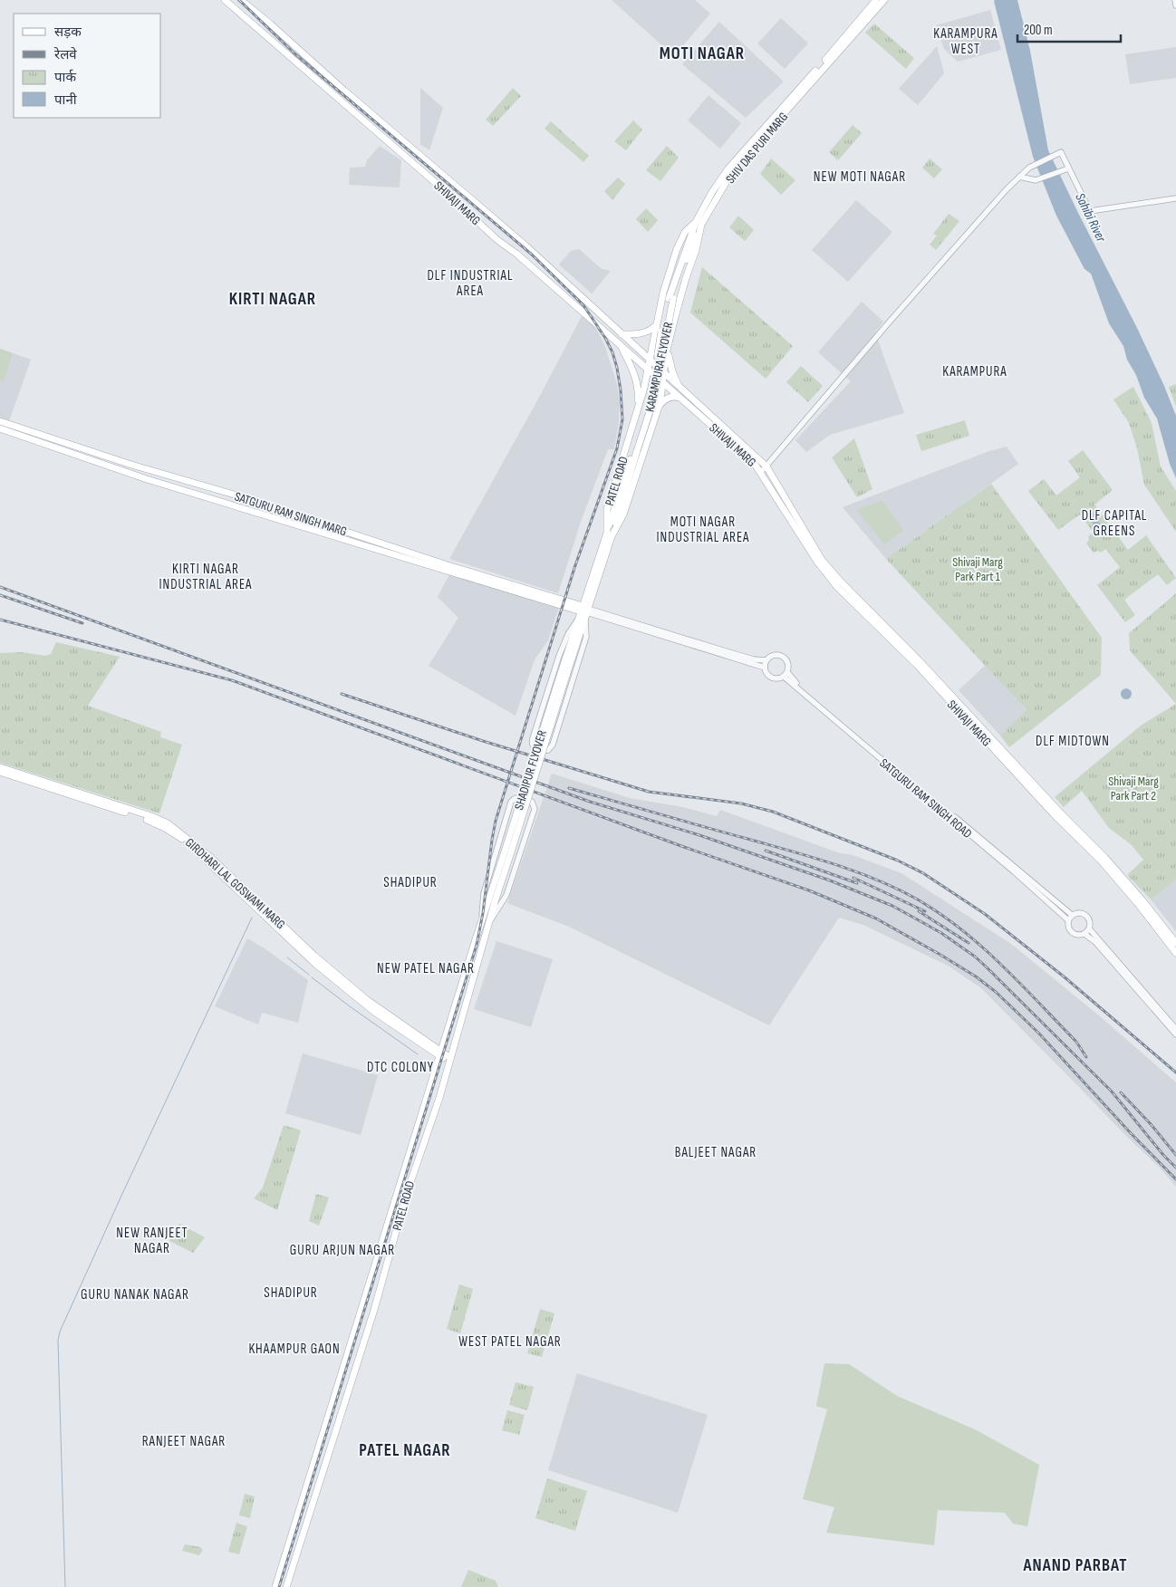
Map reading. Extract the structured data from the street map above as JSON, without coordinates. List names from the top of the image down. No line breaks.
{"streets":{"main road":["SHIV DAS PURI MARG","SHIVAJI MARG","KARAMPURA FLYOVER","PATEL ROAD","SATGURU RAM SINGH MARG","SHADIPUR FLYOVER","GIRDHARI LAL GOSWAMI MARG"],"street":["SATGURU RAM SINGH ROAD"]},"crossings":[["SHIV DAS PURI MARG","SHIVAJI MARG"],["SHIV DAS PURI MARG","KARAMPURA FLYOVER"],["SHIV DAS PURI MARG","PATEL ROAD"],["SHIVAJI MARG","PATEL ROAD"],["KARAMPURA FLYOVER","PATEL ROAD"],["PATEL ROAD","SATGURU RAM SINGH MARG"],["PATEL ROAD","SHADIPUR FLYOVER"],["PATEL ROAD","GIRDHARI LAL GOSWAMI MARG"],["SATGURU RAM SINGH MARG","SHADIPUR FLYOVER"]],"districts":["KARAMPURA WEST","MOTI NAGAR","NEW MOTI NAGAR","DLF INDUSTRIAL AREA","KIRTI NAGAR","KARAMPURA","DLF CAPITAL GREENS","MOTI NAGAR INDUSTRIAL AREA","KIRTI NAGAR INDUSTRIAL AREA","DLF MIDTOWN","SHADIPUR","NEW PATEL NAGAR","DTC COLONY","BALJEET NAGAR","NEW RANJEET NAGAR","GURU ARJUN NAGAR","SHADIPUR","GURU NANAK NAGAR","WEST PATEL NAGAR","KHAAMPUR GAON","RANJEET NAGAR","PATEL NAGAR","ANAND PARBAT"],"water":["Sahibi River"],"parks":["Shivaji Marg Park Part 1","Shivaji Marg Park Part 2"],"legend":["सड़क","रेलवे","पार्क","पानी"],"scale_bar":"200 m"}
